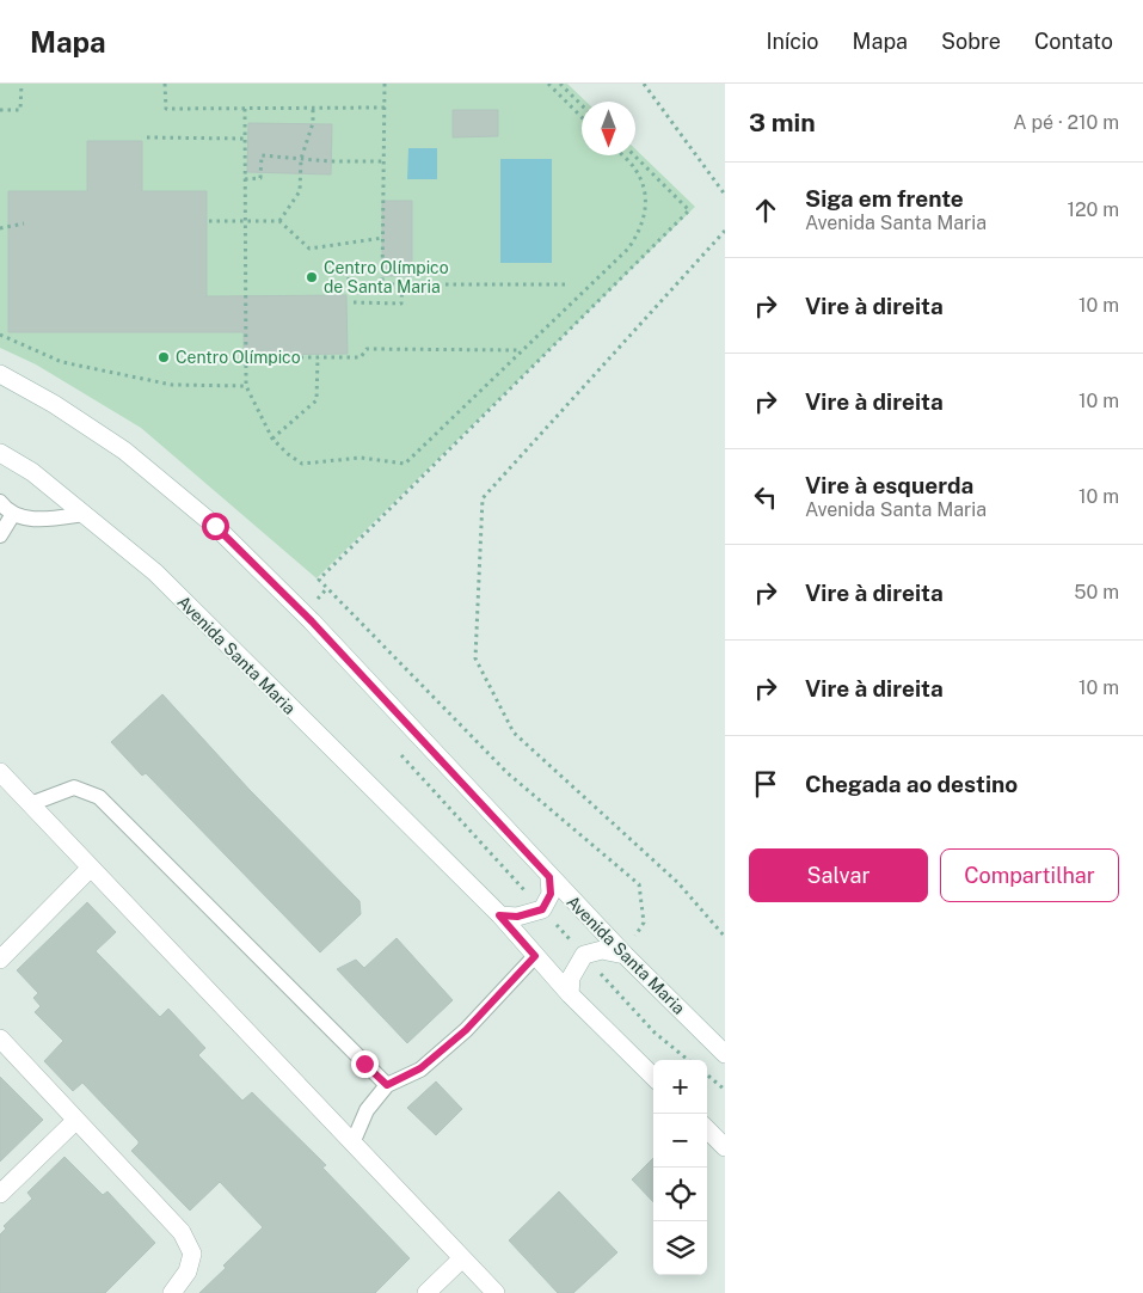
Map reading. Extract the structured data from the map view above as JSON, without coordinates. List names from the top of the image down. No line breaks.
{"streets":{"main road":["Avenida Santa Maria"]},"places":["Centro Olímpico de Santa Maria","Centro Olímpico"],"north":"bottom","page":{"header":"Mapa","nav":["Início","Mapa","Sobre","Contato"],"heading":["3 min","A pé · 210 m"],"list":[["Siga em frente","Avenida Santa Maria","120 m"],["Vire à direita","10 m"],["Vire à direita","10 m"],["Vire à esquerda","Avenida Santa Maria","10 m"],["Vire à direita","50 m"],["Vire à direita","10 m"],"Chegada ao destino"],"buttons":["Salvar","Compartilhar"],"map_buttons":["+","−"]}}
